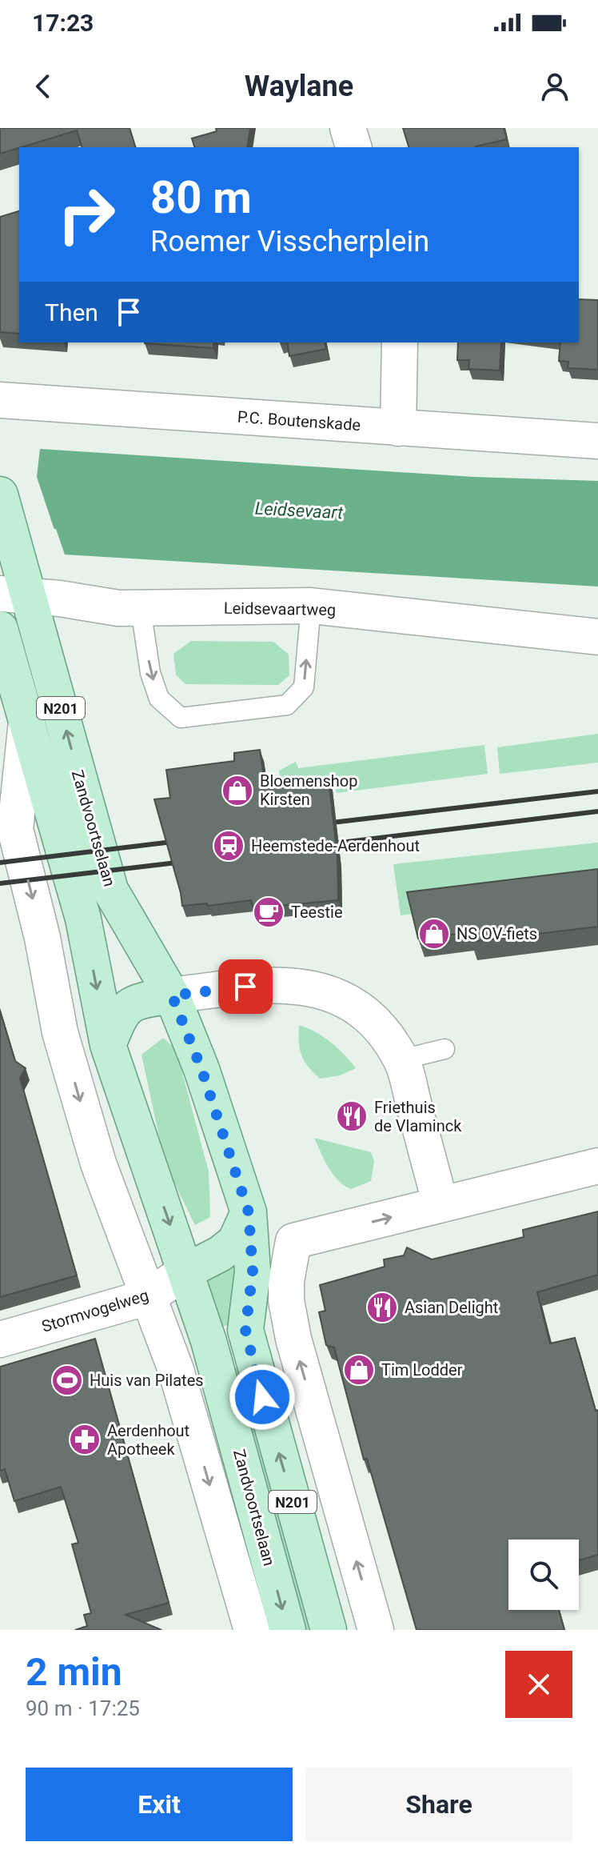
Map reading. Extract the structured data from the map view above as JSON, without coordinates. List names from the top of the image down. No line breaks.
{"streets":{"main road":["N201","Zandvoortselaan"],"street":["P.C. Boutenskade","Leidsevaartweg","Stormvogelweg"]},"crossings":[["Leidsevaartweg","Zandvoortselaan"],["Zandvoortselaan","Stormvogelweg"]],"water":["Leidsevaart"],"places":{"shop":["Bloemenshop Kirsten","NS OV-fiets","Tim Lodder"],"station":["Heemstede-Aerdenhout"],"cafe":["Teestie"],"restaurant":["Friethuis de Vlaminck","Asian Delight"],"sports":["Huis van Pilates"],"pharmacy":["Aerdenhout Apotheek"]},"page":{"status":"17:23","header":"Waylane","turn":["80 m","Roemer Visscherplein"],"then":"Then","heading":["2 min","90 m · 17:25"],"buttons":["Exit","Share"]}}
